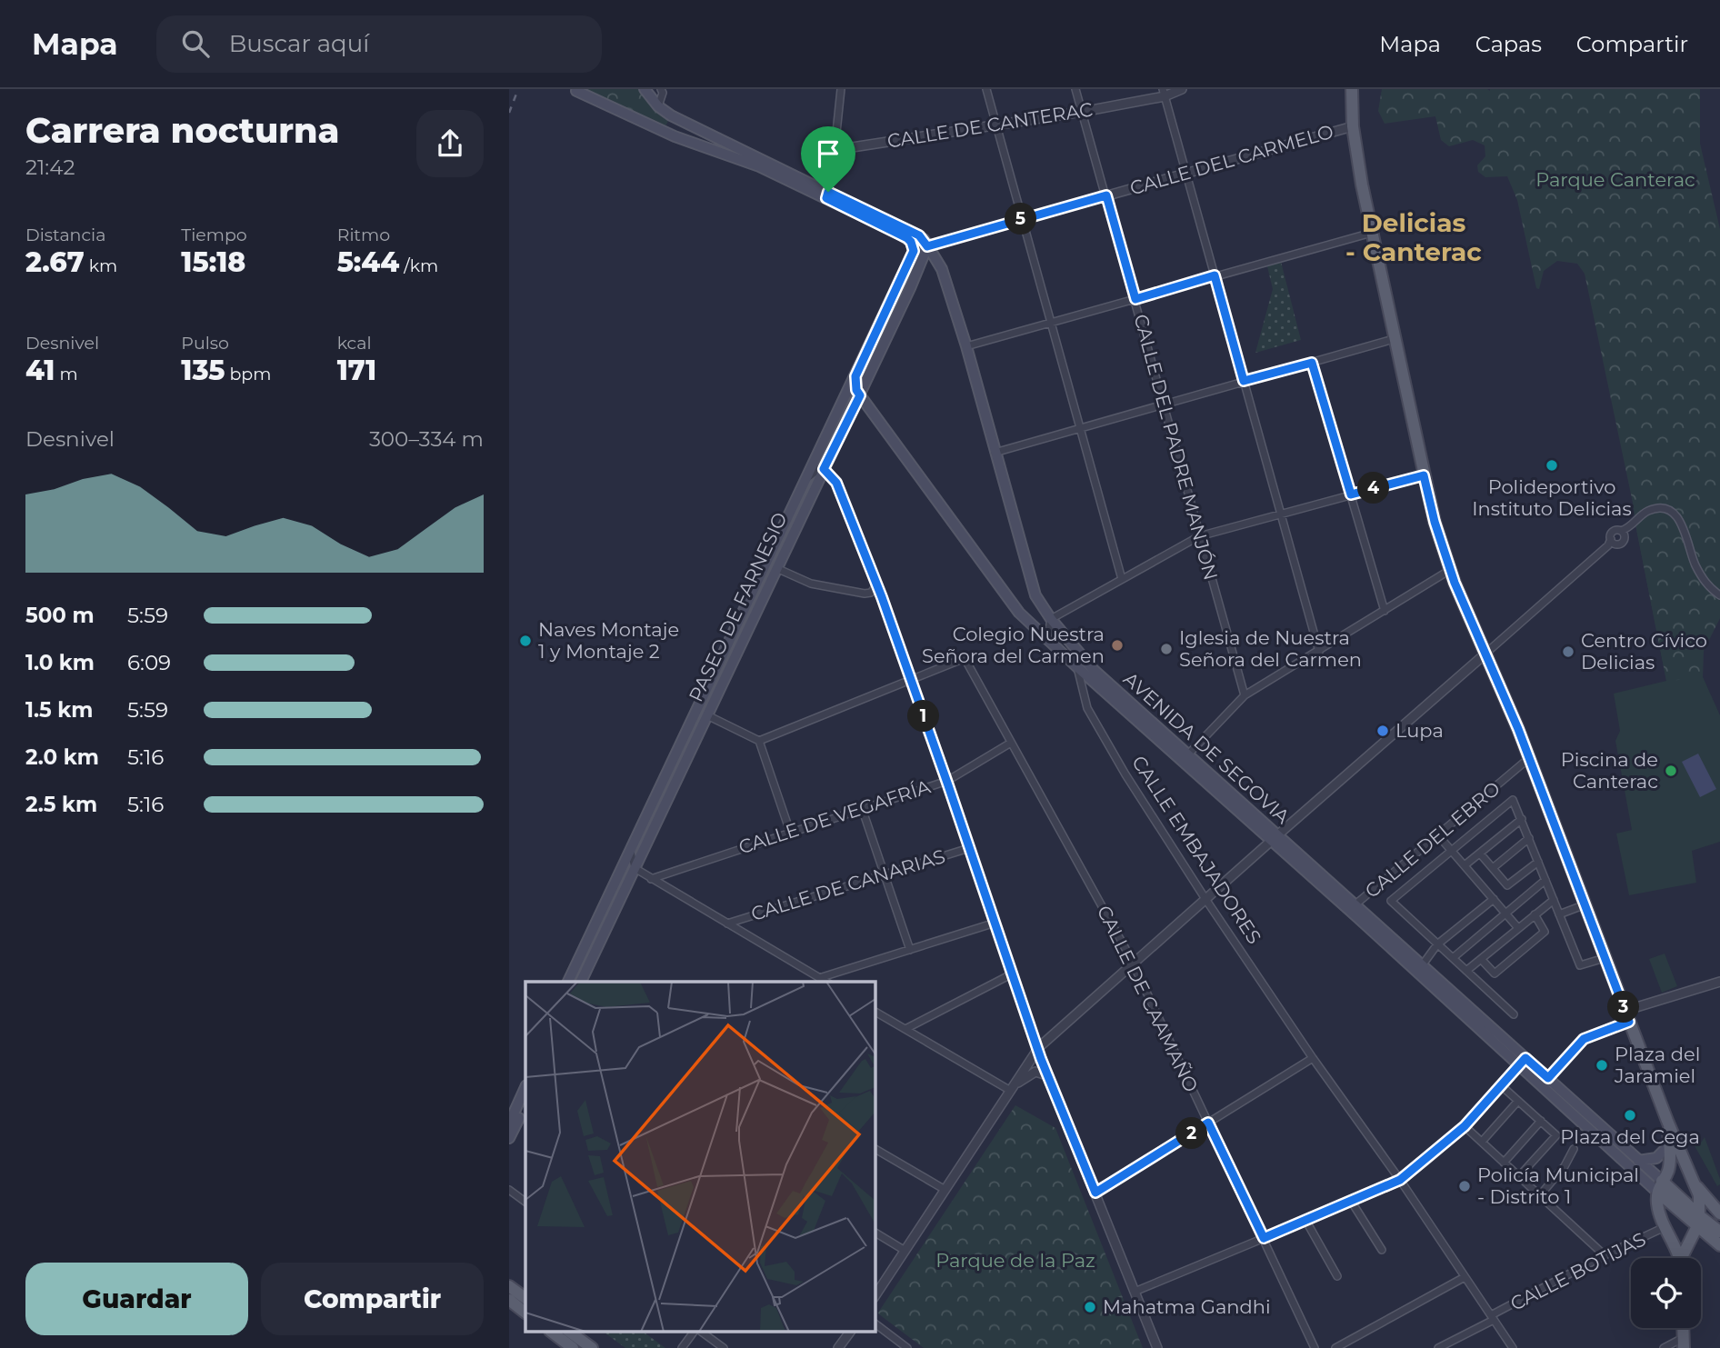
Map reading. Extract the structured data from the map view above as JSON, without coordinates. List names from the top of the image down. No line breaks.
{"streets":{"main road":["PASEO DE FARNESIO","AVENIDA DE SEGOVIA"],"street":["CALLE DE CANTERAC","CALLE DEL CARMELO","CALLE DEL PADRE MANJÓN","CALLE DE VEGAFRÍA","CALLE DEL EBRO","CALLE EMBAJADORES","CALLE DE CANARIAS","CALLE DE CAAMAÑO","CALLE BOTIJAS"]},"crossings":[["CALLE DE CANTERAC","CALLE DEL PADRE MANJÓN"],["CALLE DEL CARMELO","CALLE DEL PADRE MANJÓN"],["CALLE DEL CARMELO","PASEO DE FARNESIO"],["CALLE DEL CARMELO","AVENIDA DE SEGOVIA"],["PASEO DE FARNESIO","AVENIDA DE SEGOVIA"],["AVENIDA DE SEGOVIA","CALLE DEL EBRO"],["AVENIDA DE SEGOVIA","CALLE EMBAJADORES"],["CALLE DE VEGAFRÍA","CALLE DE CAAMAÑO"],["CALLE EMBAJADORES","CALLE BOTIJAS"]],"districts":["Delicias - Canterac"],"parks":["Parque Canterac","Parque de la Paz"],"places":["Polideportivo Instituto Delicias","Naves Montaje 1 y Montaje 2","Colegio Nuestra Señora del Carmen","Iglesia de Nuestra Señora del Carmen","Centro Cívico Delicias","Lupa","Piscina de Canterac","Plaza del Jaramiel","Plaza del Cega","Policía Municipal - Distrito 1","Mahatma Gandhi"],"page":{"header":"Mapa","search":"Buscar aquí","nav":["Mapa","Capas","Compartir"],"heading":["Carrera nocturna","21:42"],"stats":[["Distancia","2.67 km"],["Tiempo","15:18"],["Ritmo","5:44 /km"],["Desnivel","41 m"],["Pulso","135 bpm"],["kcal","171"]],"pins":["5","4","1","3","2"],"chart":["Desnivel","300–334 m"],"list":[{"name":"500 m","note":"5:59"},{"name":"1.0 km","note":"6:09"},{"name":"1.5 km","note":"5:59"},{"name":"2.0 km","note":"5:16"},{"name":"2.5 km","note":"5:16"}],"buttons":["Guardar","Compartir"]}}
